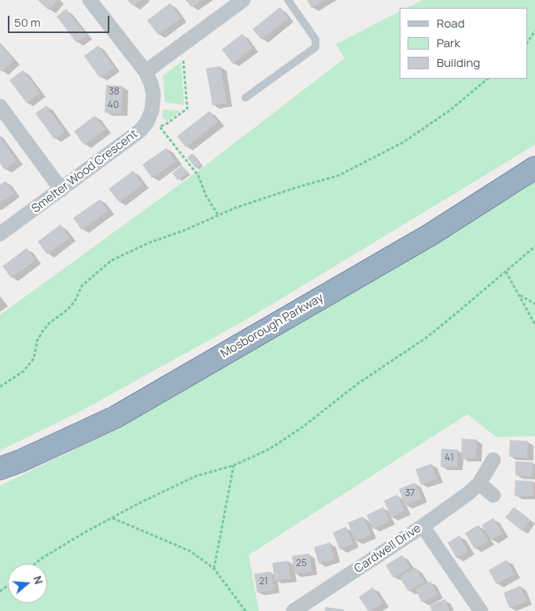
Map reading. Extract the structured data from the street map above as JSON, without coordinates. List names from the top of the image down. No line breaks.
{"streets":{"highway":["Mosborough Parkway"],"street":["Smelter Wood Crescent","Cardwell Drive"]},"house_numbers":["38","40","41","37","25","21"],"legend":["Road","Park","Building"],"scale_bar":"50 m","north":"right"}
